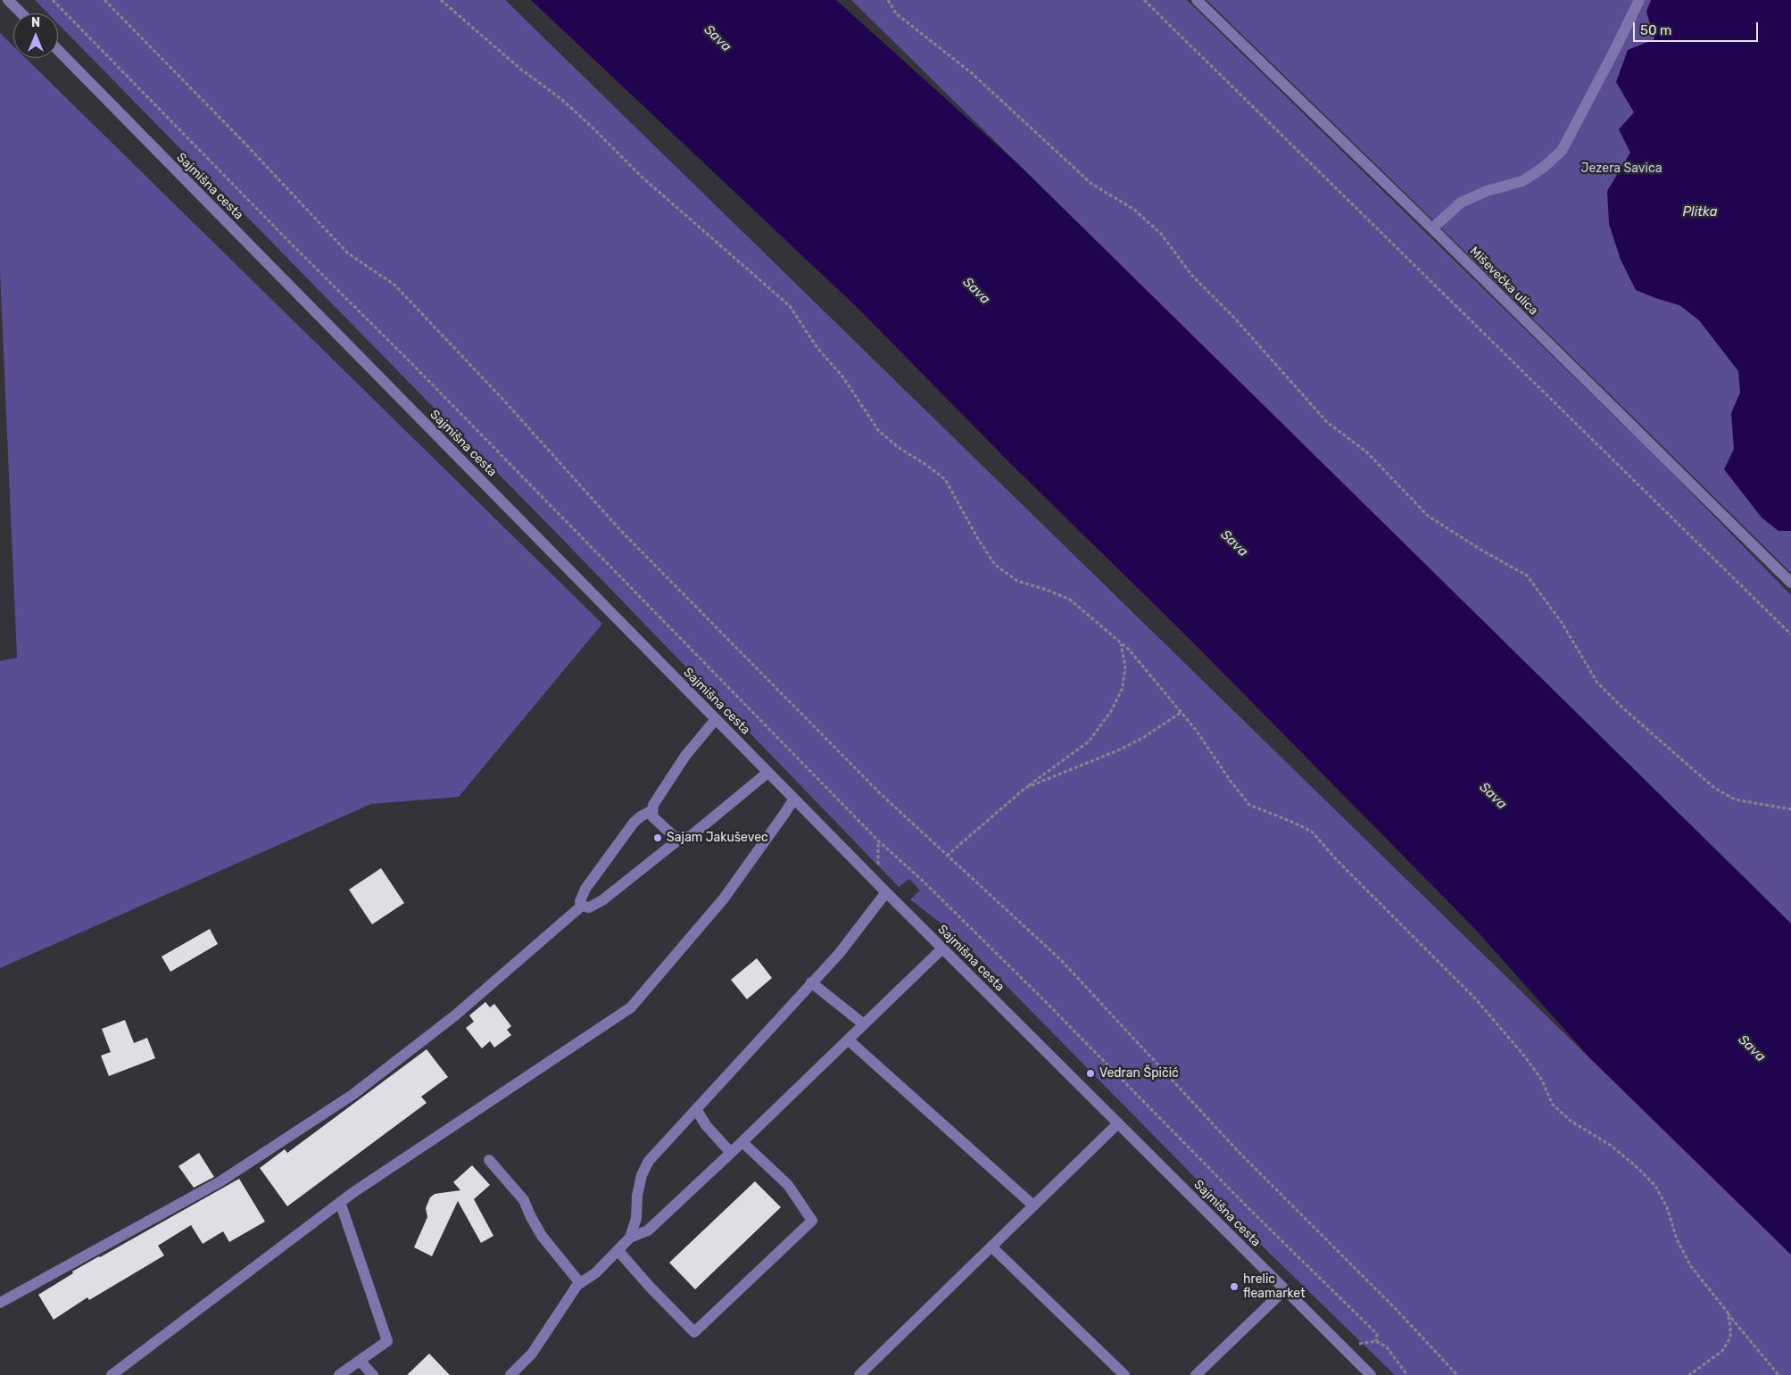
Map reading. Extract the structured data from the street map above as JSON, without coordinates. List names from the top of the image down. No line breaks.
{"streets":{"street":["Sajmišna cesta","Miševečka ulica"]},"water":["Sava","Plitka"],"parks":["Jezera Savica"],"places":["Sajam Jakuševec","Vedran Špičić","hrelic fleamarket"],"scale_bar":"50 m","north":"top"}
